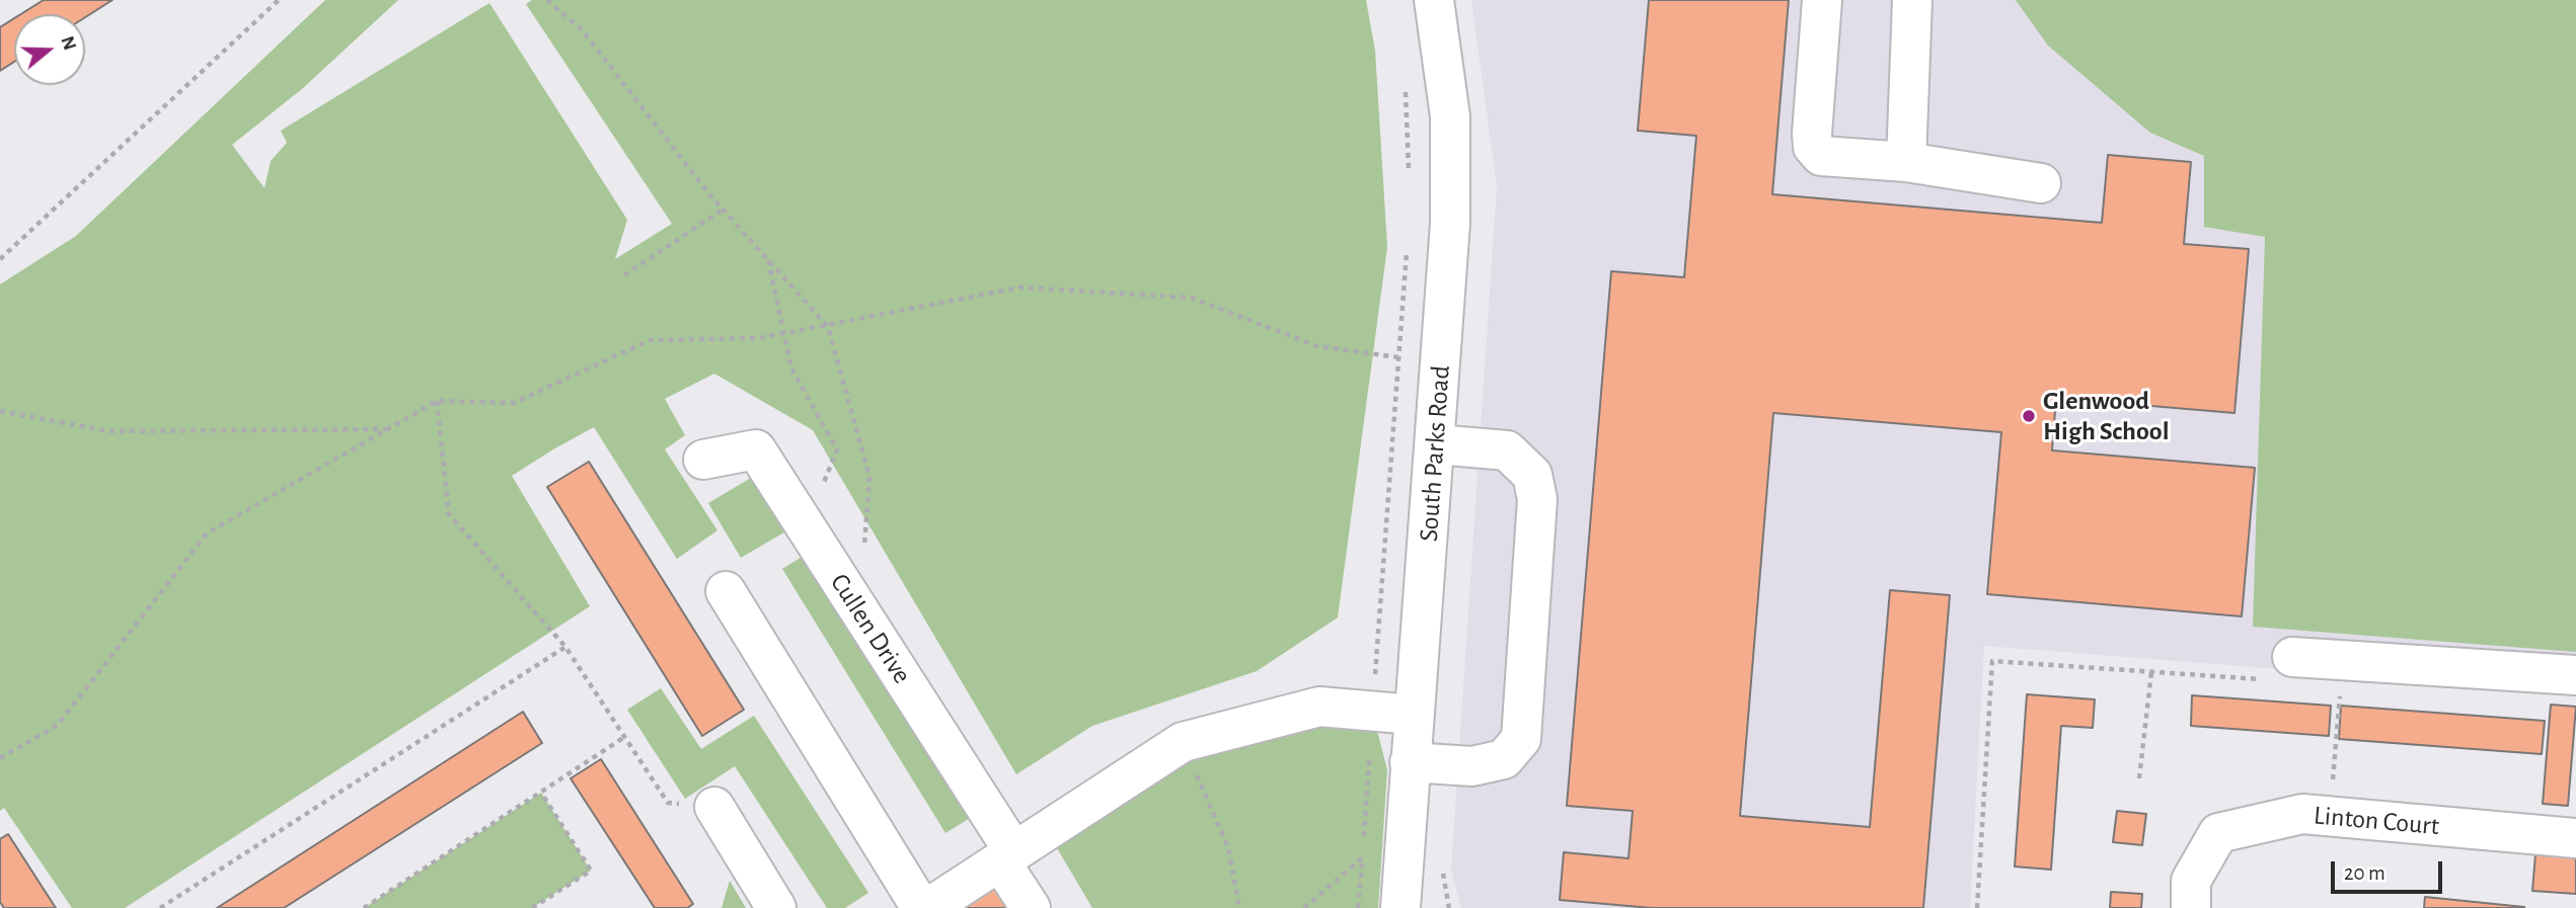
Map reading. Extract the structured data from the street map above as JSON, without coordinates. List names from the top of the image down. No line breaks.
{"streets":{"street":["South Parks Road","Cullen Drive","Linton Court"]},"places":["Glenwood High School"],"scale_bar":"20 m","north":"right"}
